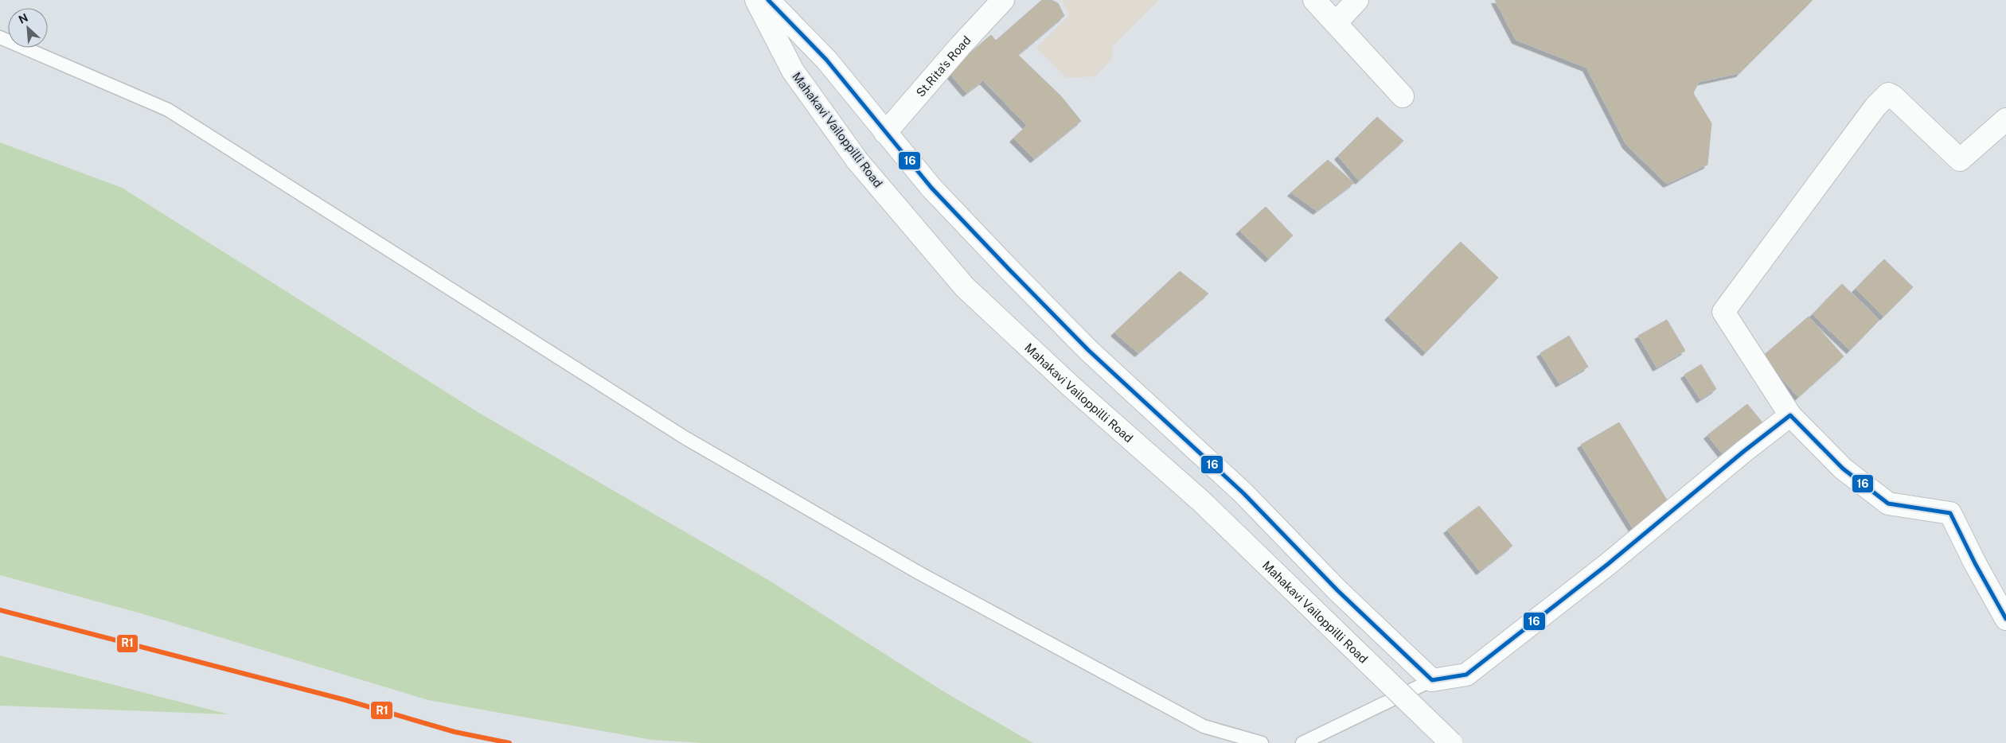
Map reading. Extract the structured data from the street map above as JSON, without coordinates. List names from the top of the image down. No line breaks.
{"streets":{"street":["St.Rita's Road","Mahakavi Vailoppilli Road"]},"lines":["transit line 16","transit line R1"],"north":"top left"}
